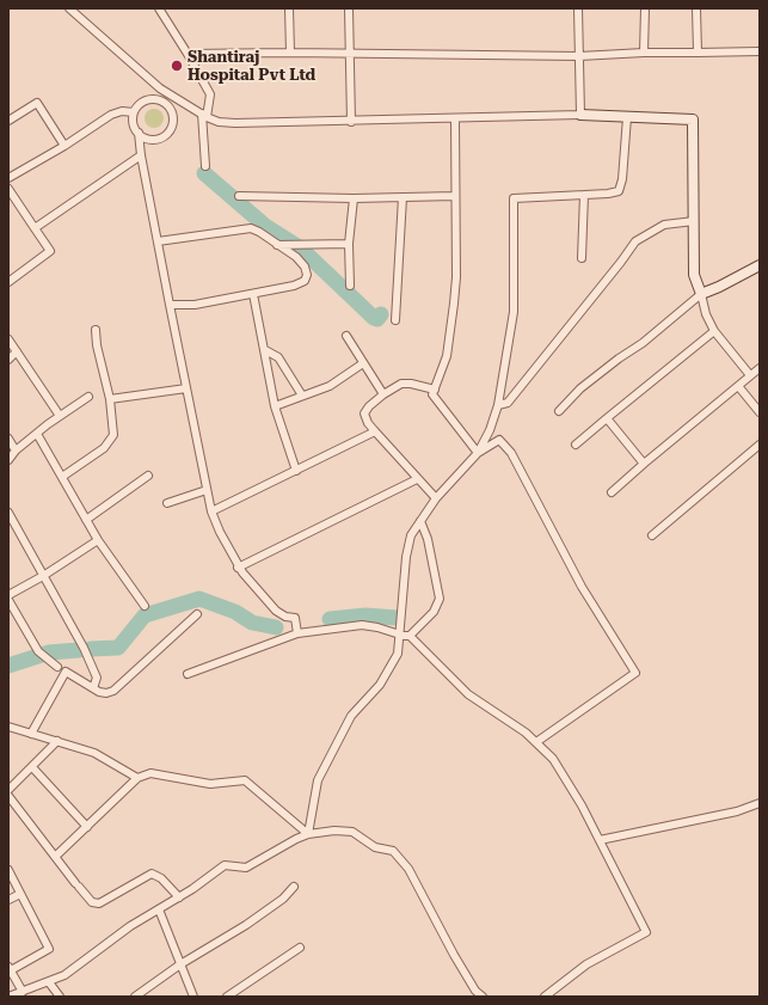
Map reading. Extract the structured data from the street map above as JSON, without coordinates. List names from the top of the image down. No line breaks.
{"places":["Shantiraj Hospital Pvt Ltd"]}
